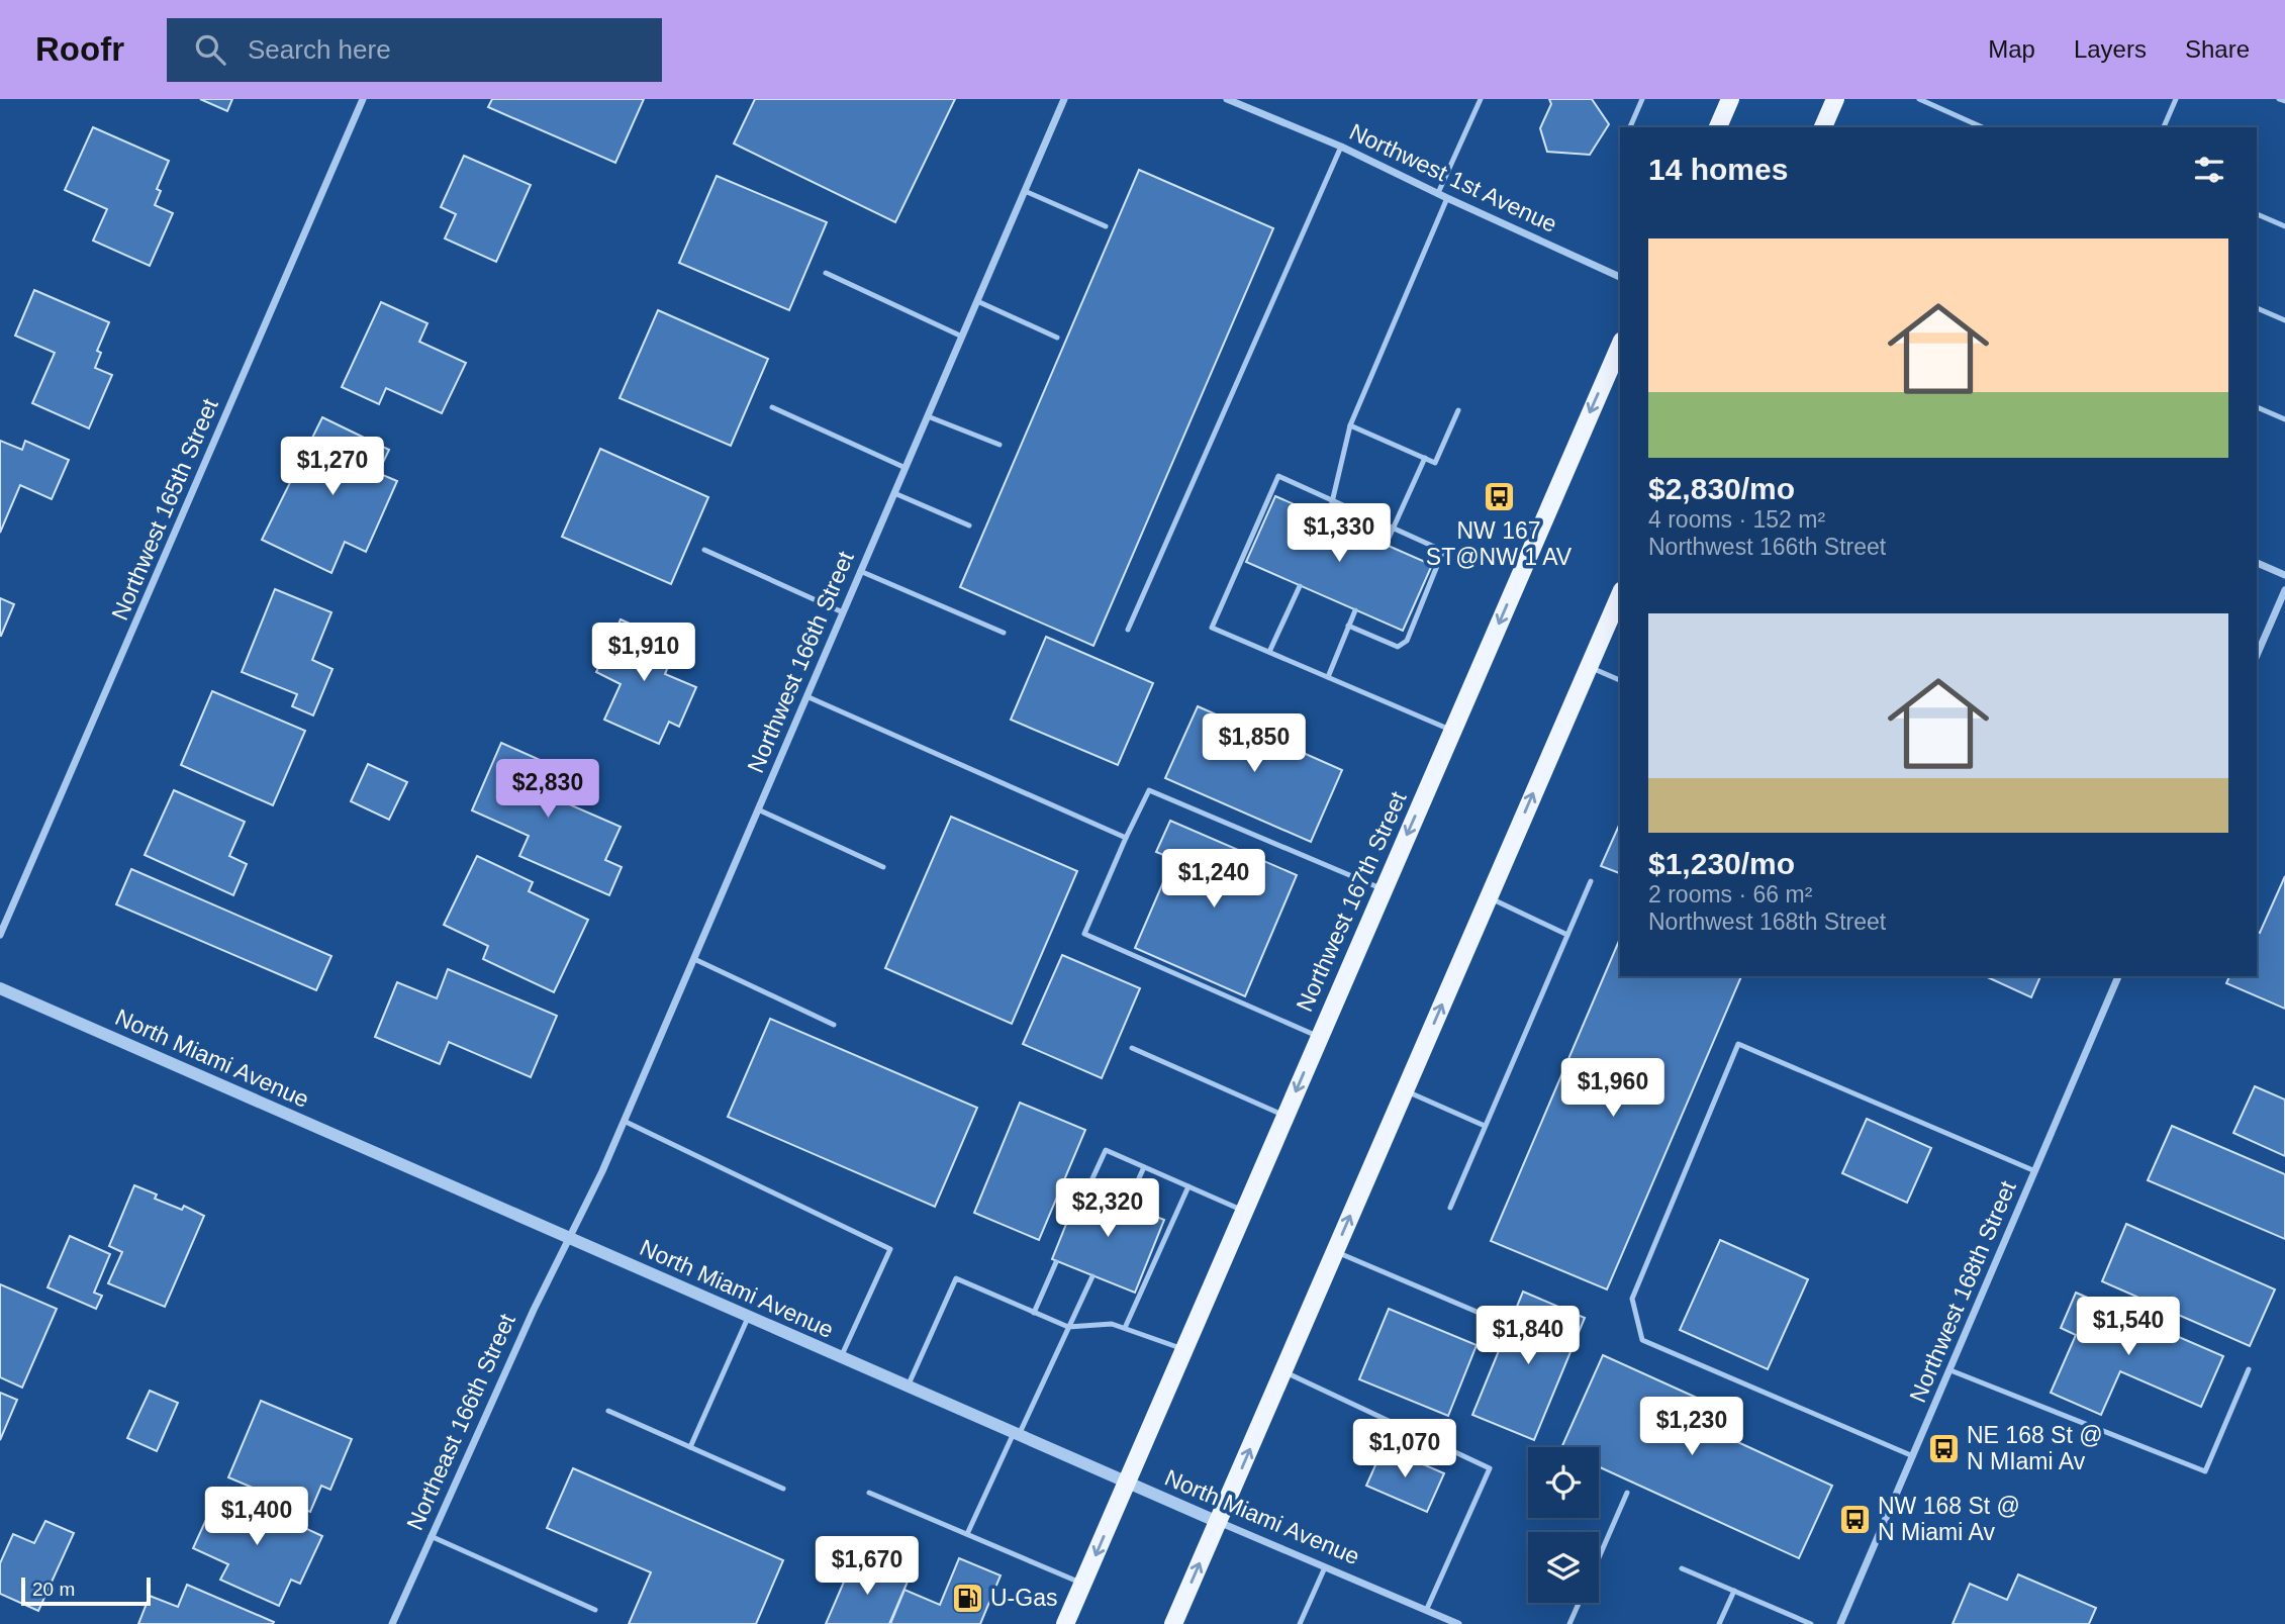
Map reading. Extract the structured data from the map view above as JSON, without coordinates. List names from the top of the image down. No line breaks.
{"streets":{"main road":["Northwest 167th Street"],"street":["Northwest 1st Avenue","Northwest 165th Street","Northwest 166th Street","North Miami Avenue","Northwest 168th Street","Northeast 166th Street"]},"crossings":[["Northwest 166th Street","North Miami Avenue"],["Northwest 166th Street","Northeast 166th Street"],["Northwest 167th Street","North Miami Avenue"],["North Miami Avenue","Northeast 166th Street"]],"places":{"bus stop":["NW 167 ST@NW 1 AV","NE 168 St @ N MIami Av","NW 168 St @ N Miami Av"],"fuel station":["U-Gas"]},"scale_bar":"20 m","page":{"header":"Roofr","search":"Search here","nav":["Map","Layers","Share"],"heading":"14 homes","list":[{"name":"$2,830/mo","note":"4 rooms · 152 m² · Northwest 166th Street"},{"name":"$1,230/mo","note":"2 rooms · 66 m² · Northwest 168th Street"}],"price":["$1,270","$1,330","$1,910","$1,850","$2,830","$1,240","$1,960","$2,320","$1,540","$1,840","$1,230","$1,070","$1,400","$1,670"],"scale":"20 m"}}
